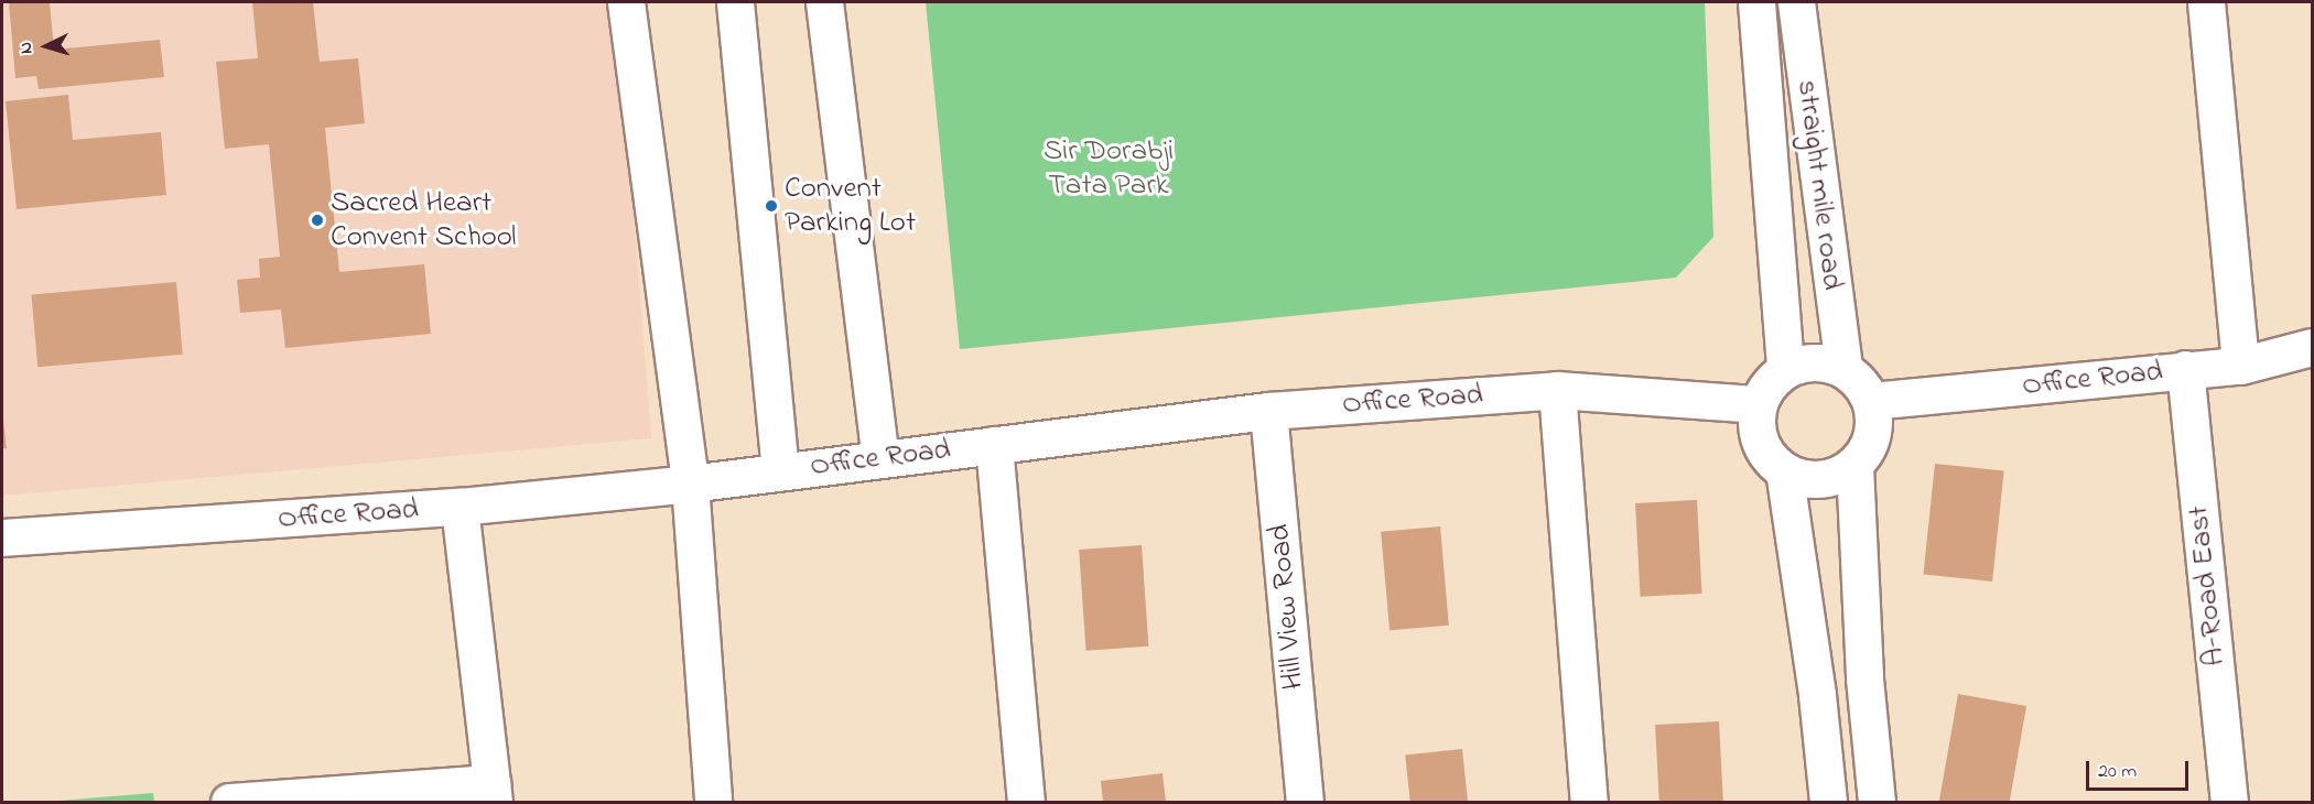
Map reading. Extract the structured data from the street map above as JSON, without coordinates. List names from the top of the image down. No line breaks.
{"streets":{"street":["straight mile road","Office Road","A-Road East","Hill View Road"]},"crossings":[["straight mile road","Office Road"],["Office Road","A-Road East"],["Office Road","Hill View Road"]],"parks":["Sir Dorabji Tata Park"],"places":["Convent Parking Lot","Sacred Heart Convent School"],"scale_bar":"20 m","north":"left"}
